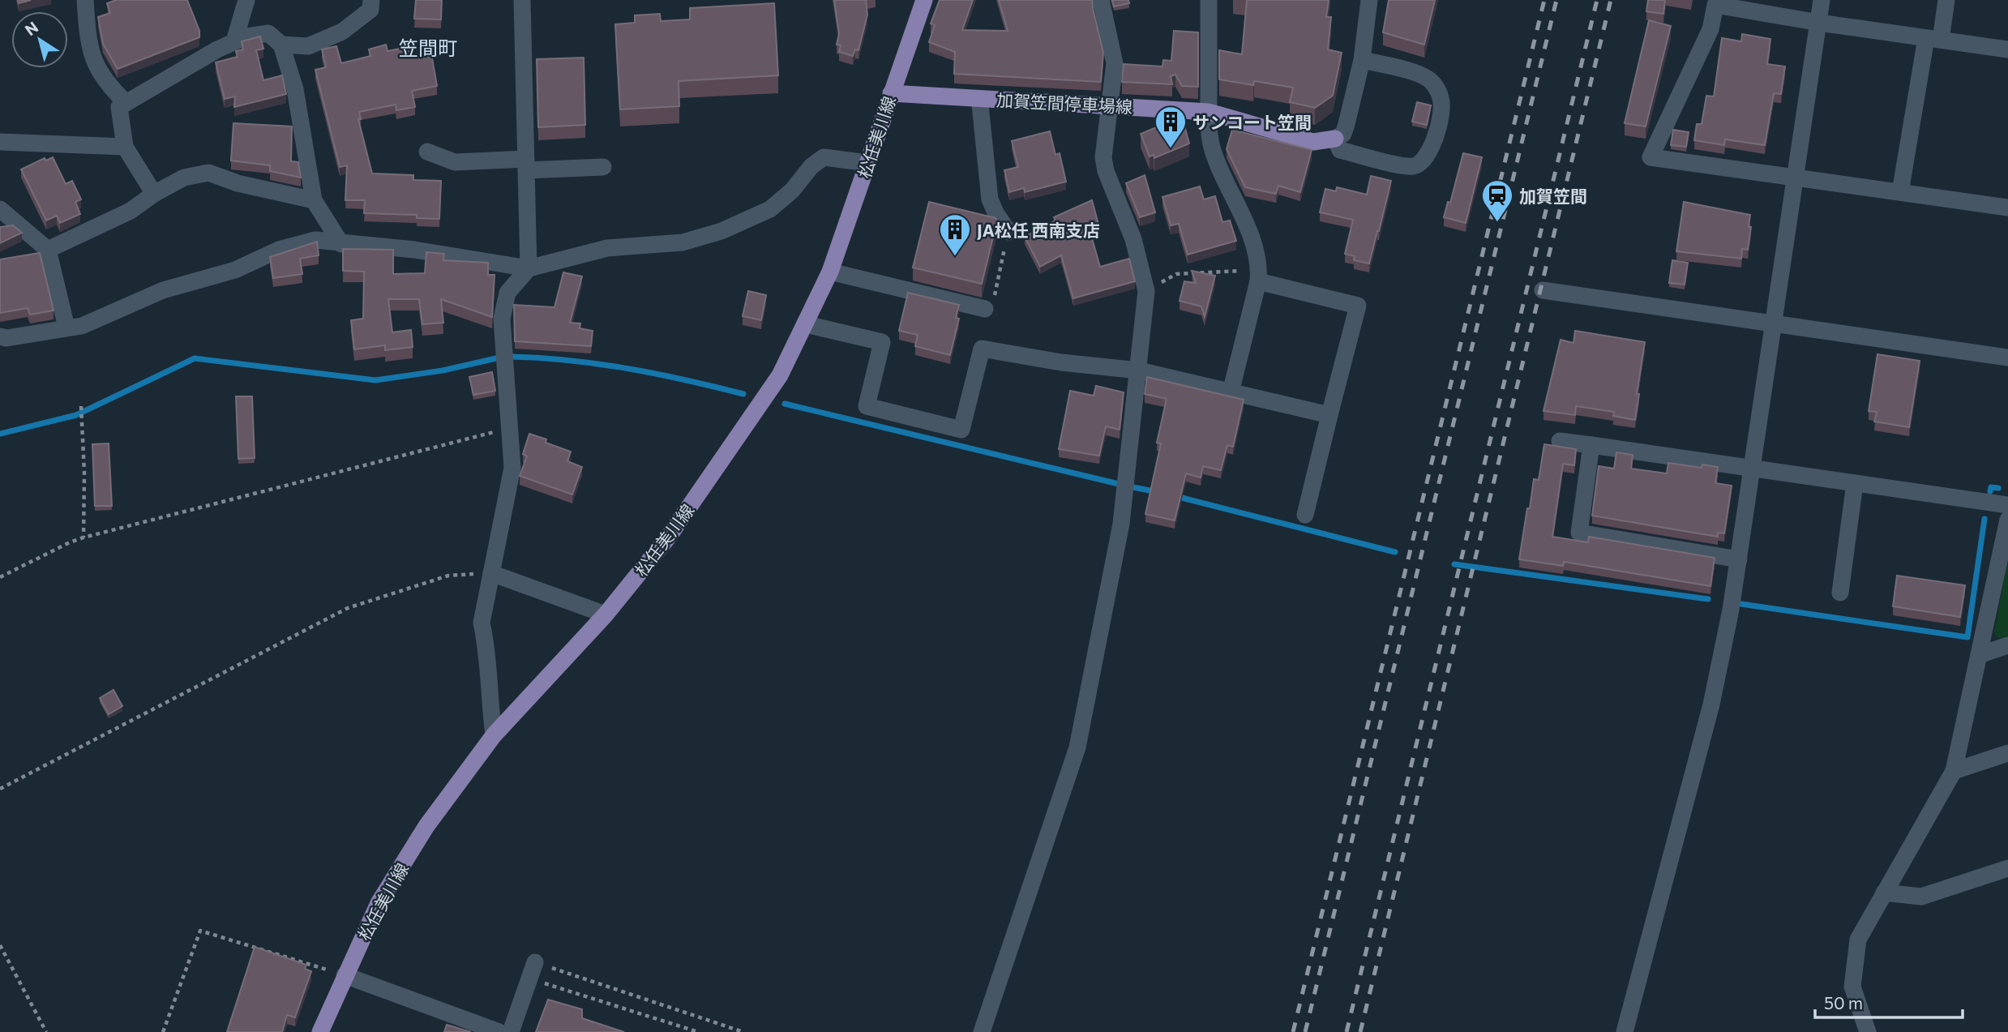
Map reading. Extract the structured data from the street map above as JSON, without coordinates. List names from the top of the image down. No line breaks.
{"streets":{"main road":["加賀笠間停車場線","松任美川線"]},"crossings":[["加賀笠間停車場線","松任美川線"]],"districts":["笠間町"],"places":{"building":["サンコート笠間","JA松任 西南支店"],"station":["加賀笠間"]},"scale_bar":"50 m","north":"top left"}
